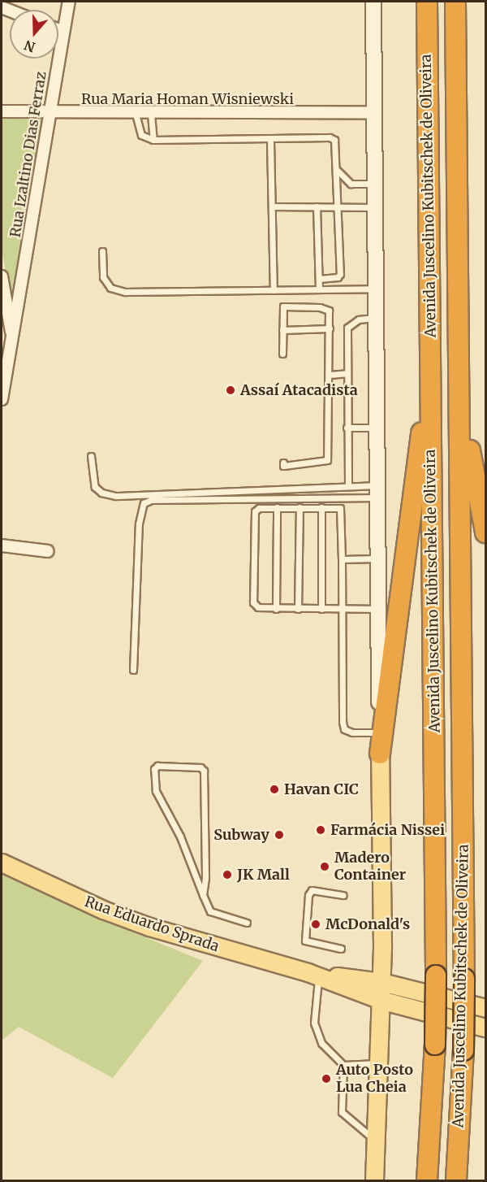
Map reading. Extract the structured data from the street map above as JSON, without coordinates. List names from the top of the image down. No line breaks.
{"streets":{"highway":["Avenida Juscelino Kubitschek de Oliveira"],"main road":["Rua Eduardo Sprada"],"street":["Rua Maria Homan Wisniewski","Rua Izaltino Dias Ferraz"]},"crossings":[["Rua Maria Homan Wisniewski","Rua Izaltino Dias Ferraz"]],"places":["Assaí Atacadista","Havan CIC","Farmácia Nissei","Subway","Madero Container","JK Mall","McDonald's","Auto Posto Lua Cheia"],"north":"bottom"}
